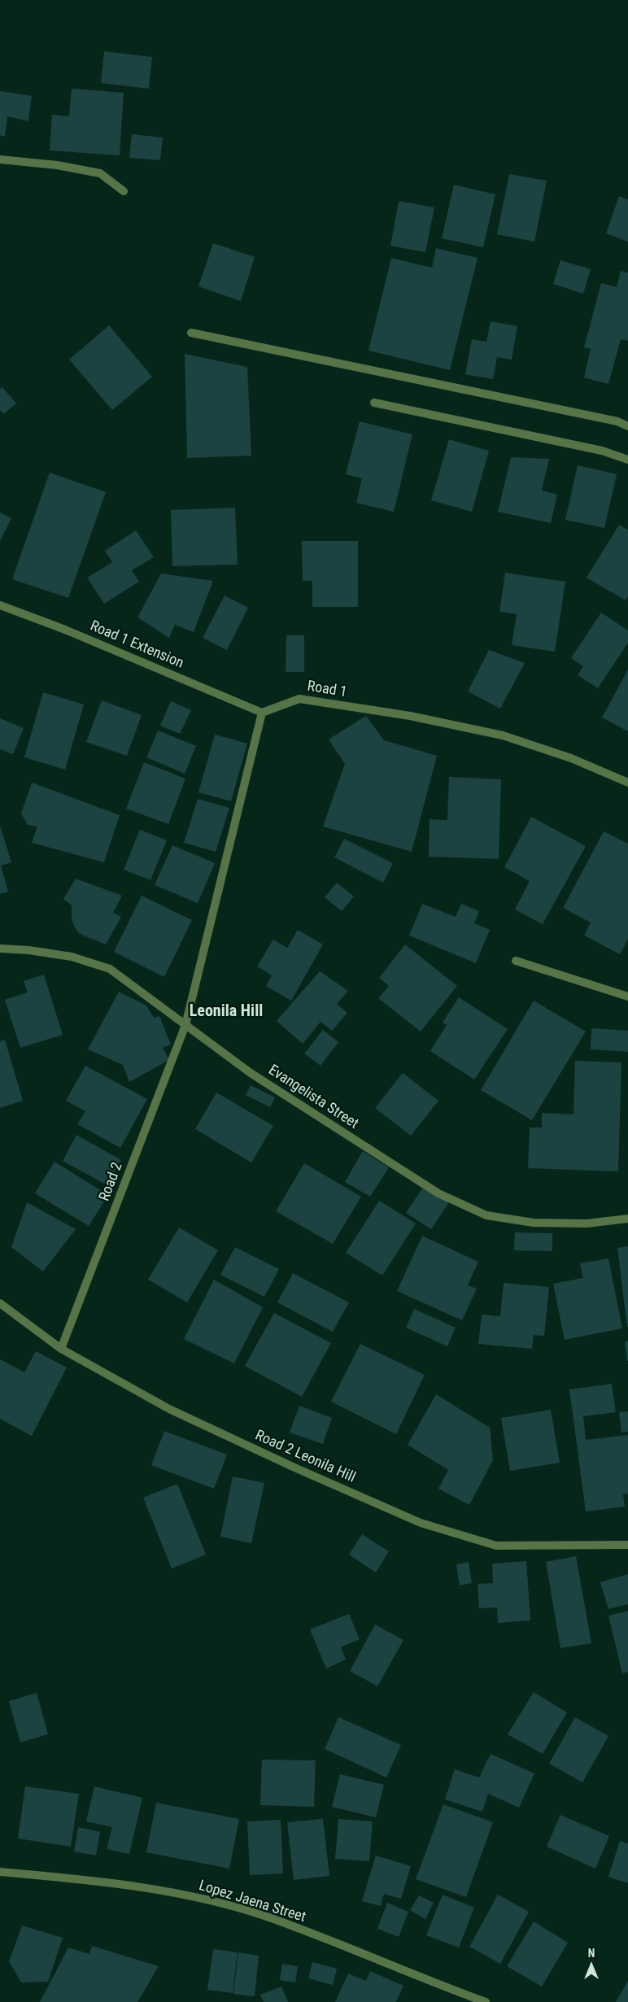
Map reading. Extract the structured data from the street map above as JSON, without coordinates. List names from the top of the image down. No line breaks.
{"streets":{"street":["Road 1 Extension","Road 1","Evangelista Street","Road 2","Road 2 Leonila Hill","Lopez Jaena Street"]},"crossings":[["Road 1 Extension","Road 1"],["Evangelista Street","Road 2"],["Road 2","Road 2 Leonila Hill"]],"districts":["Leonila Hill"],"north":"top"}
